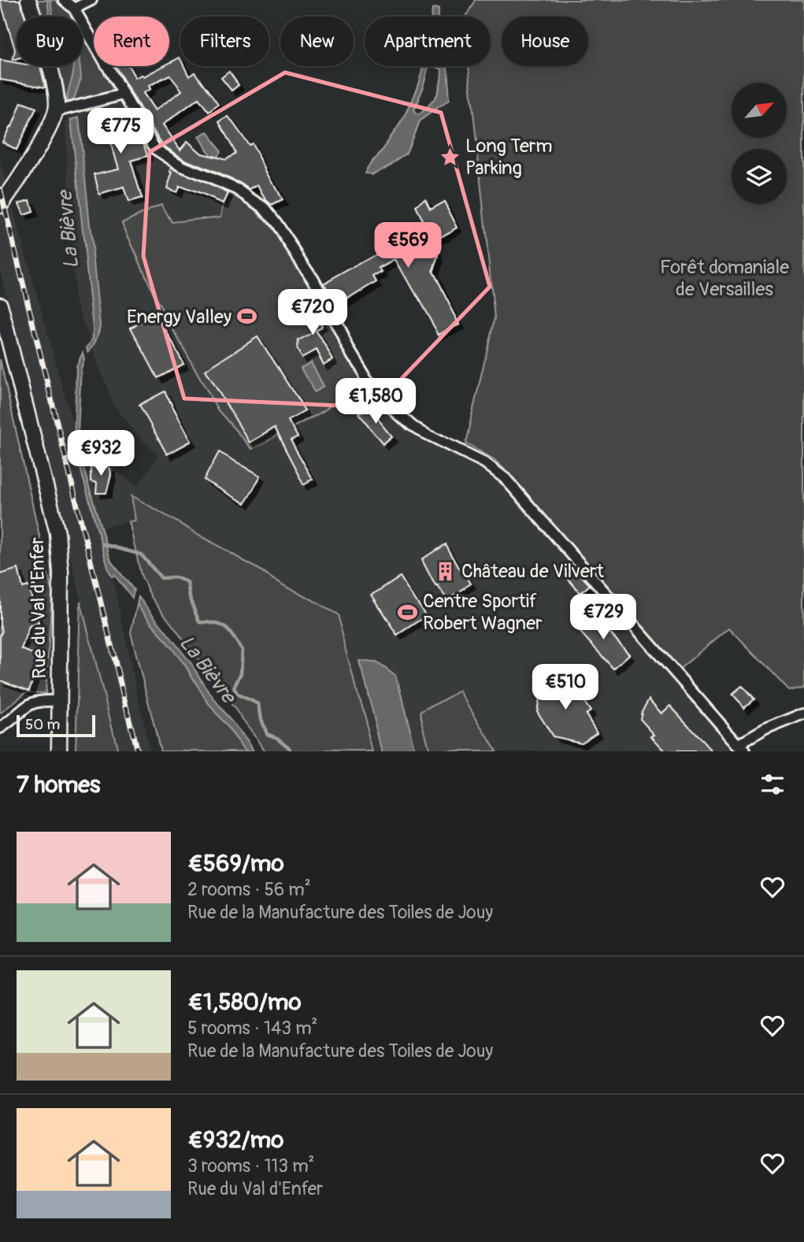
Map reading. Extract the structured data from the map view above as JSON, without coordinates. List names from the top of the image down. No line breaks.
{"streets":{"street":["Rue du Val d'Enfer"]},"water":["La Bièvre"],"parks":["Forêt domaniale de Versailles"],"places":{"place":["Long Term Parking"],"sports":["Energy Valley","Centre Sportif Robert Wagner"],"building":["Château de Vilvert"]},"scale_bar":"50 m","north":"top right","page":{"chip":["Buy","Rent","Filters","New","Apartment","House"],"price":["€775","€569","€720","€1,580","€932","€729","€510"],"scale":"50 m","heading":"7 homes","list":[{"name":"€569/mo","note":"2 rooms · 56 m² · Rue de la Manufacture des Toiles de Jouy"},{"name":"€1,580/mo","note":"5 rooms · 143 m² · Rue de la Manufacture des Toiles de Jouy"},{"name":"€932/mo","note":"3 rooms · 113 m² · Rue du Val d'Enfer"}]}}
